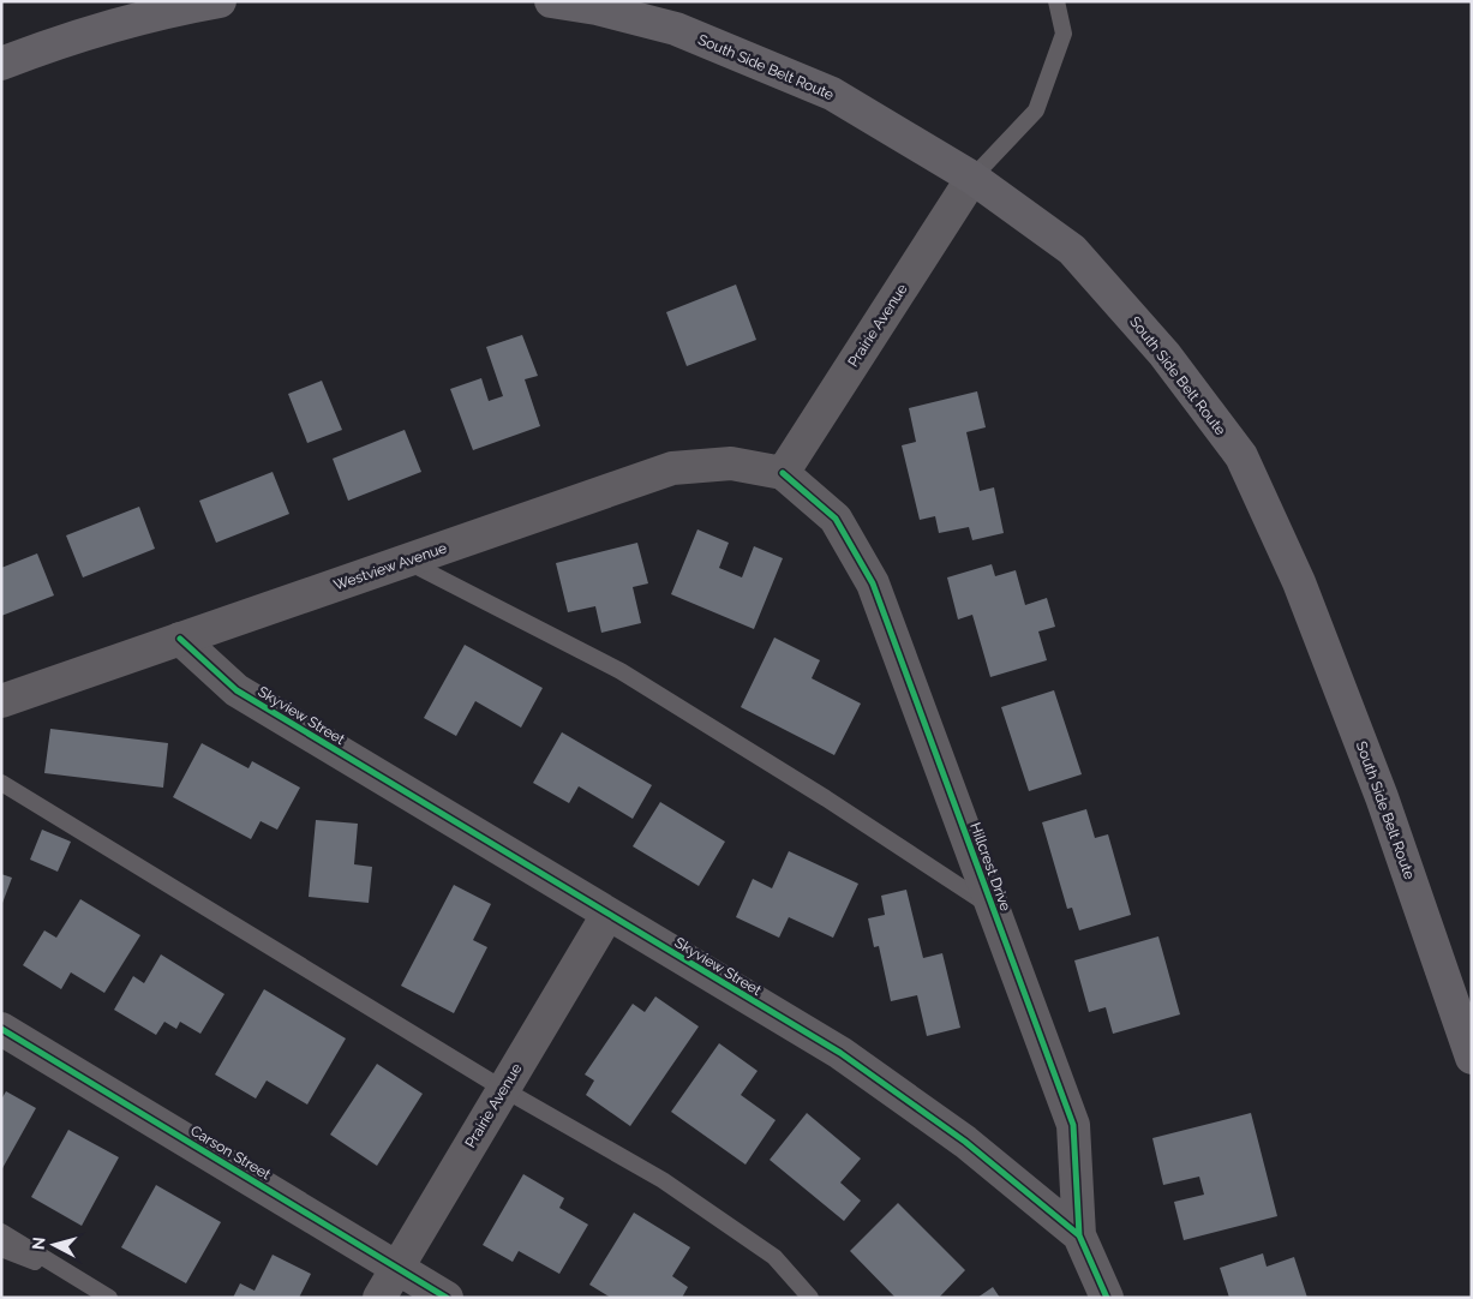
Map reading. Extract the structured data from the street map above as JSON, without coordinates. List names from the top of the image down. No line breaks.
{"streets":{"main road":["South Side Belt Route"],"street":["Prairie Avenue","Westview Avenue","Skyview Street","Hillcrest Drive","Carson Street"]},"crossings":[["South Side Belt Route","Prairie Avenue"],["Prairie Avenue","Westview Avenue"],["Prairie Avenue","Skyview Street"],["Prairie Avenue","Hillcrest Drive"],["Prairie Avenue","Carson Street"],["Westview Avenue","Skyview Street"],["Westview Avenue","Hillcrest Drive"],["Skyview Street","Hillcrest Drive"]],"north":"left"}
